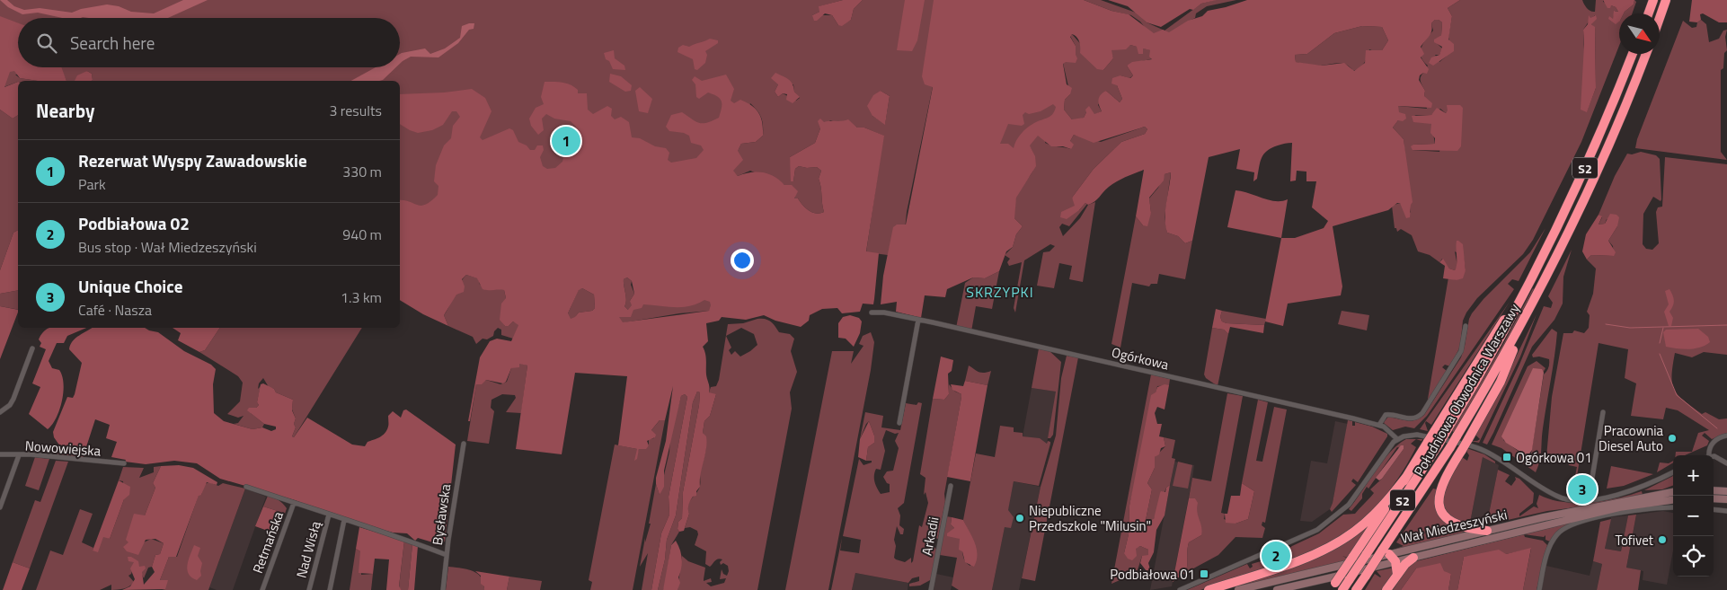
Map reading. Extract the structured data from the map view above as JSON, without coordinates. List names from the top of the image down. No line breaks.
{"streets":{"highway":["S2","Południowa Obwodnica Warszawy"],"main road":["Wał Miedzeszyński"],"street":["Ogórkowa","Nowowiejska","Bysławska","Arkadii","Retmańska","Nad Wisłą"]},"crossings":[["S2","Południowa Obwodnica Warszawy"],["Południowa Obwodnica Warszawy","Wał Miedzeszyński"]],"districts":["SKRZYPKI"],"places":{"other":["Pracownia Diesel Auto","Niepubliczne Przedszkole \"Milusin\"","Tofivet"],"transit":["Ogórkowa 01","Podbiałowa 01"]},"north":"bottom right","page":{"search":"Search here","heading":["Nearby","3 results"],"pins":["1","3","2"],"list":[{"mark":"1","name":"Rezerwat Wyspy Zawadowskie","note":"Park","value":"330 m"},{"mark":"2","name":"Podbiałowa 02","note":"Bus stop · Wał Miedzeszyński","value":"940 m"},{"mark":"3","name":"Unique Choice","note":"Café · Nasza","value":"1.3 km"}],"map_buttons":["+","−"]}}
